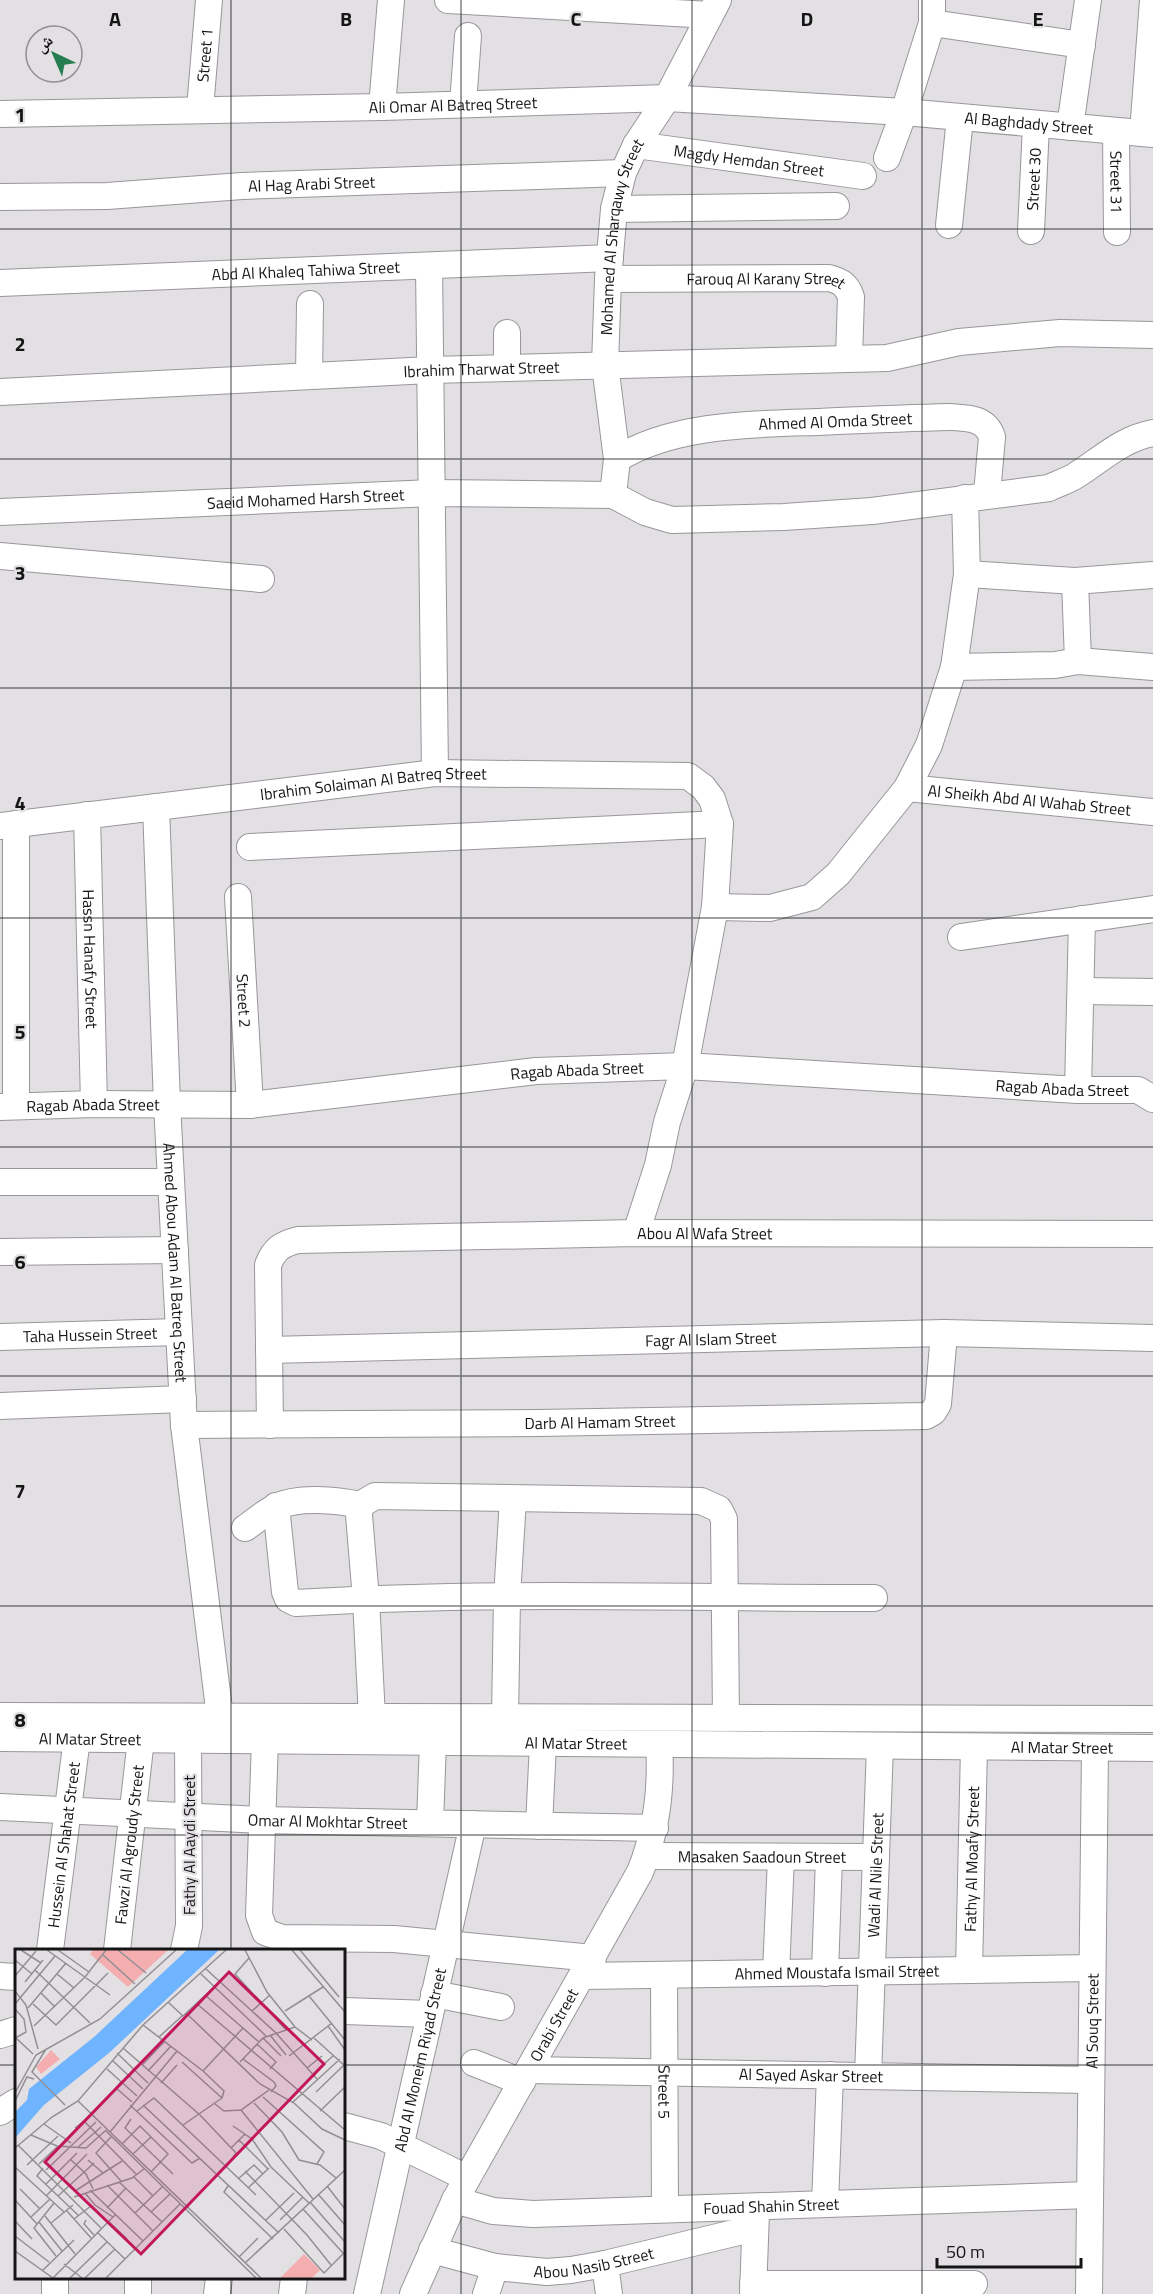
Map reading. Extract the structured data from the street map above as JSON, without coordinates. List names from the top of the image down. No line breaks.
{"streets":{"street":["Street 1","Ali Omar Al Batreq Street","Al Baghdady Street","Magdy Hemdan Street","Street 30","Street 31","Al Hag Arabi Street","Mohamed Al Sharqawy Street","Abd Al Khaleq Tahiwa Street","Farouq Al Karany Street","Ibrahim Tharwat Street","Ahmed Al Omda Street","Saeid Mohamed Harsh Street","Ibrahim Solaiman Al Batreq Street","Al Sheikh Abd Al Wahab Street","Hassn Hanafy Street","Street 2","Ragab Abada Street","Abou Al Wafa Street","Ahmed Abou Adam Al Batreq Street","Taha Hussein Street","Fagr Al Islam Street","Darb Al Hamam Street","Al Matar Street","Omar Al Mokhtar Street","Hussein Al Shahat Street","Fawzi Al Agroudy Street","Fathy Al Aaydi Street","Masaken Saadoun Street","Fathy Al Moafy Street","Wadi Al Nile Street","Ahmed Moustafa Ismail Street","Al Souq Street","Orabi Street","Abd Al Moneim Riyad Street","Al Sayed Askar Street","Street 5","Fouad Shahin Street","Abou Nasib Street"]},"crossings":[["Street 1","Ali Omar Al Batreq Street"],["Ali Omar Al Batreq Street","Al Baghdady Street"],["Ali Omar Al Batreq Street","Mohamed Al Sharqawy Street"],["Al Baghdady Street","Street 30"],["Al Baghdady Street","Street 31"],["Magdy Hemdan Street","Mohamed Al Sharqawy Street"],["Al Hag Arabi Street","Mohamed Al Sharqawy Street"],["Mohamed Al Sharqawy Street","Abd Al Khaleq Tahiwa Street"],["Mohamed Al Sharqawy Street","Farouq Al Karany Street"],["Mohamed Al Sharqawy Street","Ibrahim Tharwat Street"],["Mohamed Al Sharqawy Street","Ahmed Al Omda Street"],["Mohamed Al Sharqawy Street","Saeid Mohamed Harsh Street"],["Abd Al Khaleq Tahiwa Street","Farouq Al Karany Street"],["Farouq Al Karany Street","Ibrahim Tharwat Street"],["Ibrahim Solaiman Al Batreq Street","Hassn Hanafy Street"],["Ibrahim Solaiman Al Batreq Street","Ahmed Abou Adam Al Batreq Street"],["Hassn Hanafy Street","Ragab Abada Street"],["Street 2","Ragab Abada Street"],["Ragab Abada Street","Ahmed Abou Adam Al Batreq Street"],["Abou Al Wafa Street","Fagr Al Islam Street"],["Ahmed Abou Adam Al Batreq Street","Taha Hussein Street"],["Ahmed Abou Adam Al Batreq Street","Darb Al Hamam Street"],["Ahmed Abou Adam Al Batreq Street","Al Matar Street"],["Fagr Al Islam Street","Darb Al Hamam Street"],["Al Matar Street","Hussein Al Shahat Street"],["Al Matar Street","Fawzi Al Agroudy Street"],["Al Matar Street","Fathy Al Aaydi Street"],["Al Matar Street","Fathy Al Moafy Street"],["Al Matar Street","Wadi Al Nile Street"],["Al Matar Street","Al Souq Street"],["Al Matar Street","Orabi Street"],["Omar Al Mokhtar Street","Hussein Al Shahat Street"],["Omar Al Mokhtar Street","Fawzi Al Agroudy Street"],["Omar Al Mokhtar Street","Fathy Al Aaydi Street"],["Omar Al Mokhtar Street","Ahmed Moustafa Ismail Street"],["Omar Al Mokhtar Street","Orabi Street"],["Omar Al Mokhtar Street","Abd Al Moneim Riyad Street"],["Masaken Saadoun Street","Wadi Al Nile Street"],["Masaken Saadoun Street","Orabi Street"],["Fathy Al Moafy Street","Ahmed Moustafa Ismail Street"],["Wadi Al Nile Street","Ahmed Moustafa Ismail Street"],["Wadi Al Nile Street","Al Sayed Askar Street"],["Ahmed Moustafa Ismail Street","Al Souq Street"],["Ahmed Moustafa Ismail Street","Orabi Street"],["Ahmed Moustafa Ismail Street","Abd Al Moneim Riyad Street"],["Ahmed Moustafa Ismail Street","Street 5"],["Al Souq Street","Al Sayed Askar Street"],["Al Souq Street","Fouad Shahin Street"],["Orabi Street","Al Sayed Askar Street"],["Orabi Street","Fouad Shahin Street"],["Orabi Street","Abou Nasib Street"],["Al Sayed Askar Street","Street 5"],["Street 5","Fouad Shahin Street"],["Fouad Shahin Street","Abou Nasib Street"]],"scale_bar":"50 m","north":"top left","grid":{"columns":["A","B","C","D","E"],"rows":["1","2","3","4","5","6","7","8"]}}
